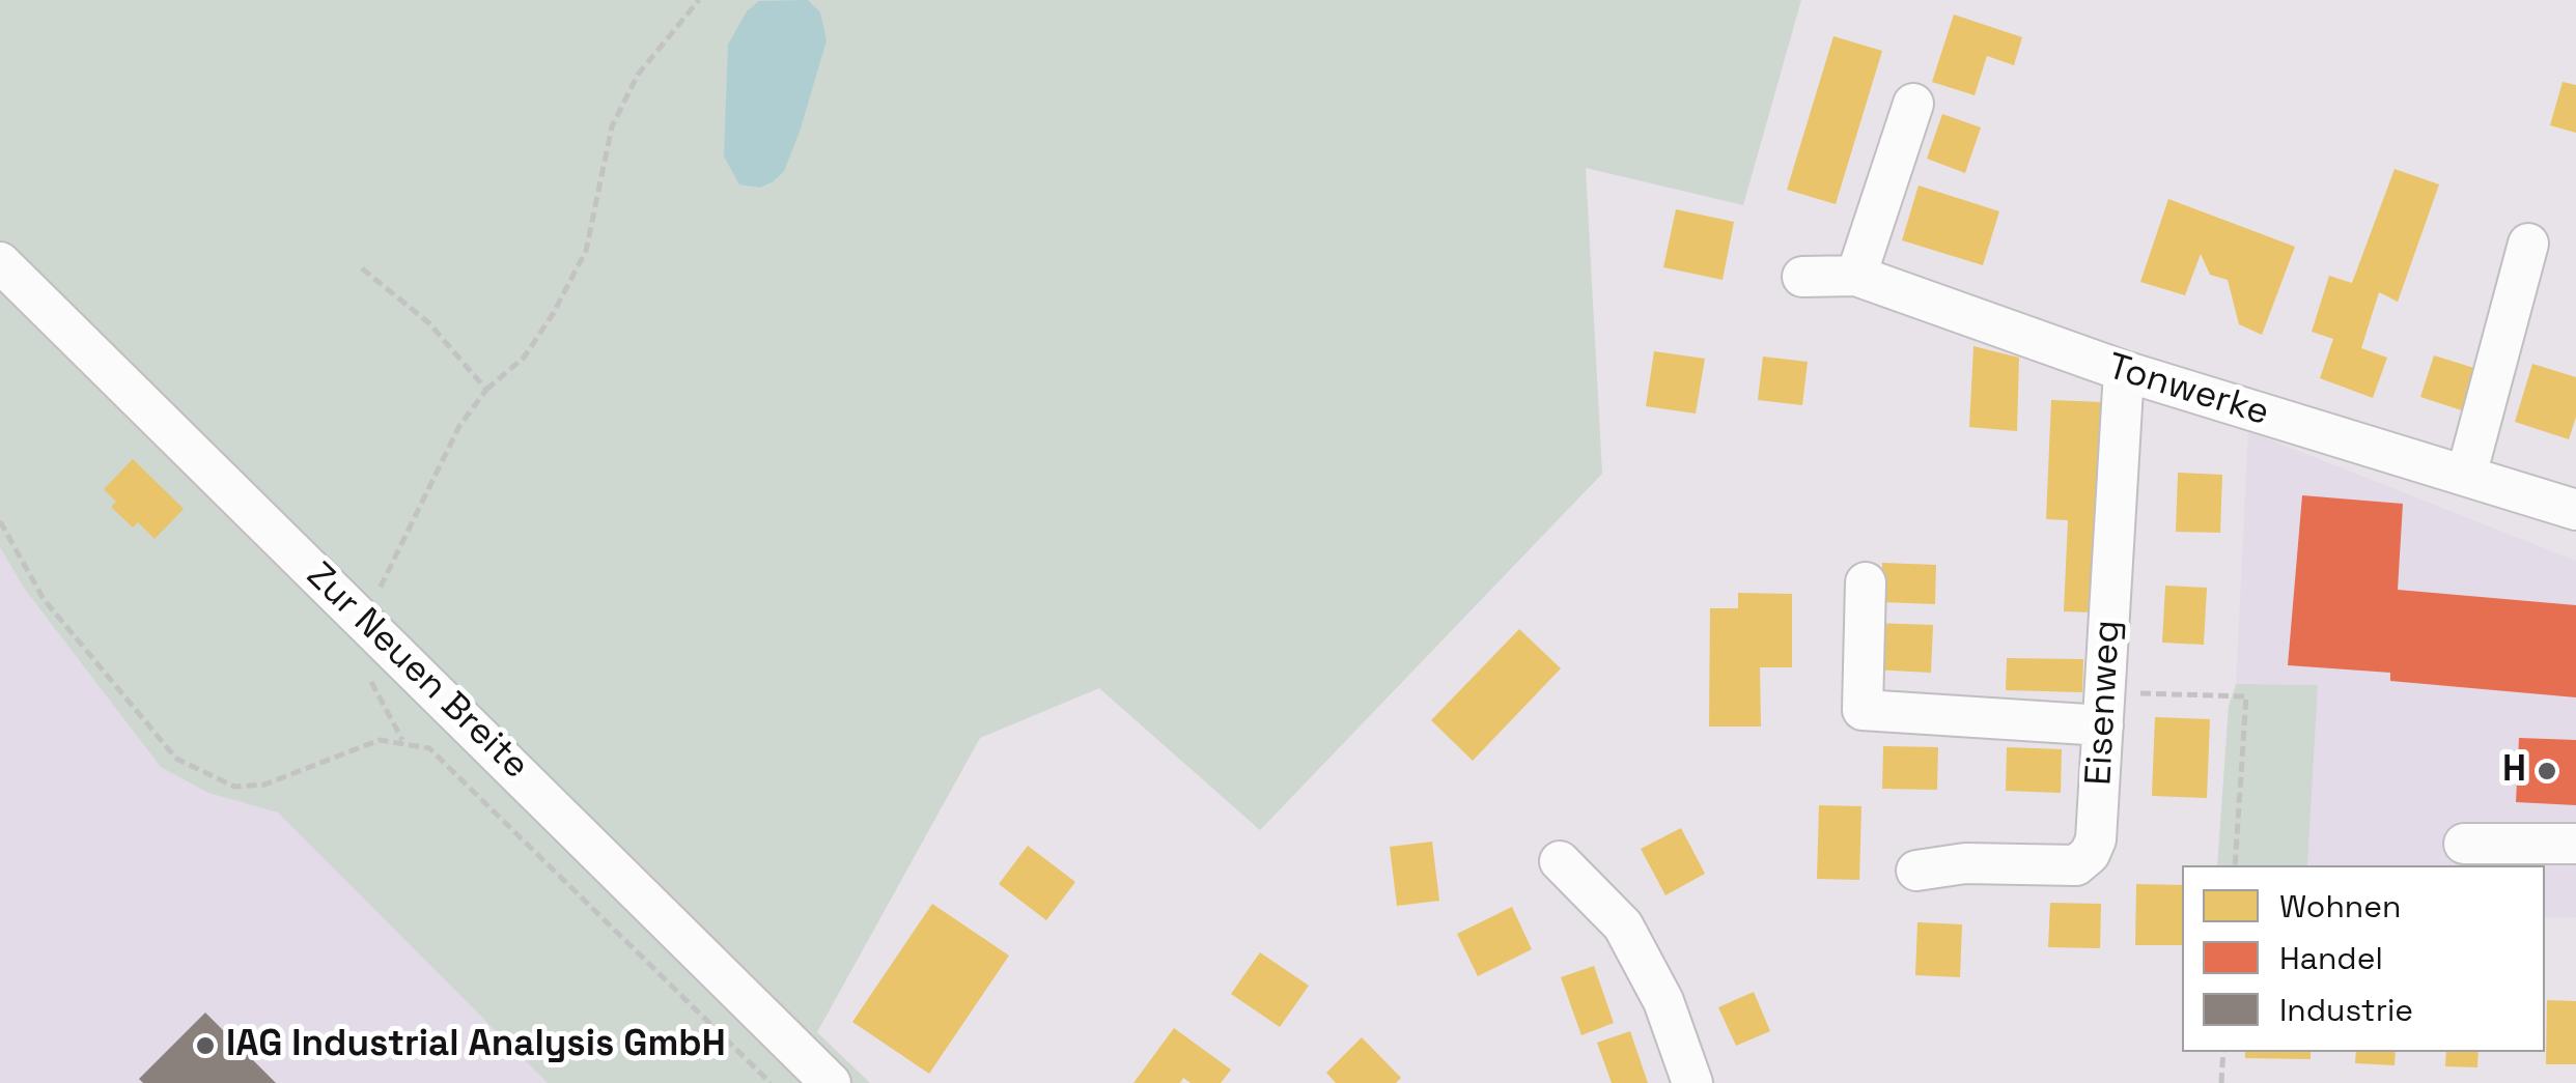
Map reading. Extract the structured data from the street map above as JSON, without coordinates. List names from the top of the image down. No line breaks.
{"streets":{"street":["Tonwerke","Zur Neuen Breite","Eisenweg"]},"crossings":[["Tonwerke","Eisenweg"]],"places":["H","IAG Industrial Analysis GmbH"],"legend":["Wohnen","Handel","Industrie"]}
